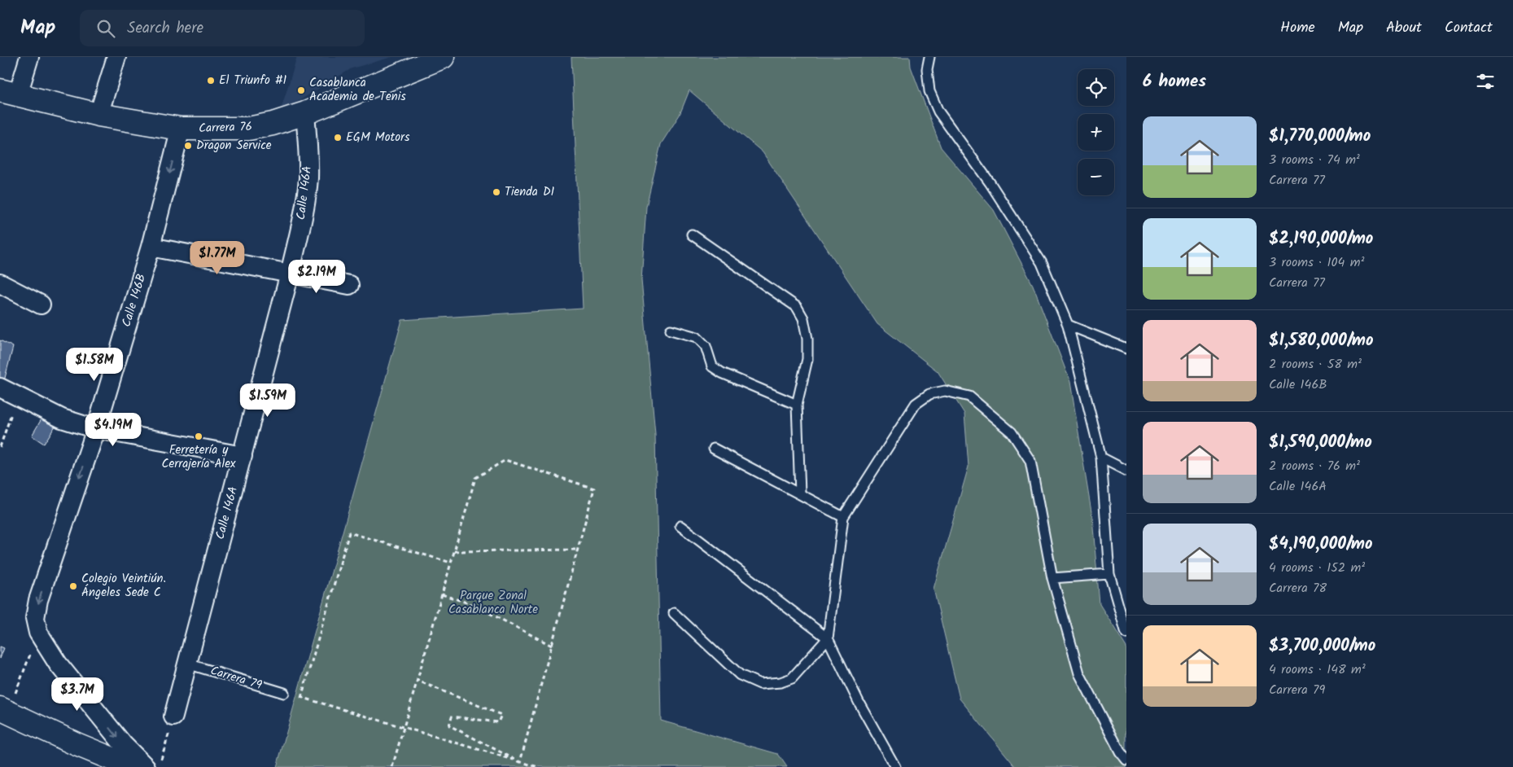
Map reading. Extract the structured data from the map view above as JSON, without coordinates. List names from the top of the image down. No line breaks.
{"streets":{"street":["Carrera 76","Calle 146A","Calle 146B"],"lane":["Carrera 79"]},"crossings":[["Carrera 76","Calle 146A"],["Carrera 76","Calle 146B"],["Calle 146A","Carrera 79"]],"one_way":["Calle 146B"],"parks":["Parque Zonal Casablanca Norte"],"places":["El Triunfo #1","Casablanca Academia de Tenis","EGM Motors","Dragon Service","Tienda D1","Ferretería y Cerrajería Alex","Colegio Veintiún. Ángeles Sede C"],"page":{"header":"Map","search":"Search here","nav":["Home","Map","About","Contact"],"heading":"6 homes","map_buttons":["+","−"],"list":[{"name":"$1,770,000/mo","note":"3 rooms · 74 m² · Carrera 77"},{"name":"$2,190,000/mo","note":"3 rooms · 104 m² · Carrera 77"},{"name":"$1,580,000/mo","note":"2 rooms · 58 m² · Calle 146B"},{"name":"$1,590,000/mo","note":"2 rooms · 76 m² · Calle 146A"},{"name":"$4,190,000/mo","note":"4 rooms · 152 m² · Carrera 78"},{"name":"$3,700,000/mo","note":"4 rooms · 148 m² · Carrera 79"}],"price":["$1.77M","$2.19M","$1.58M","$1.59M","$4.19M","$3.7M"]}}
